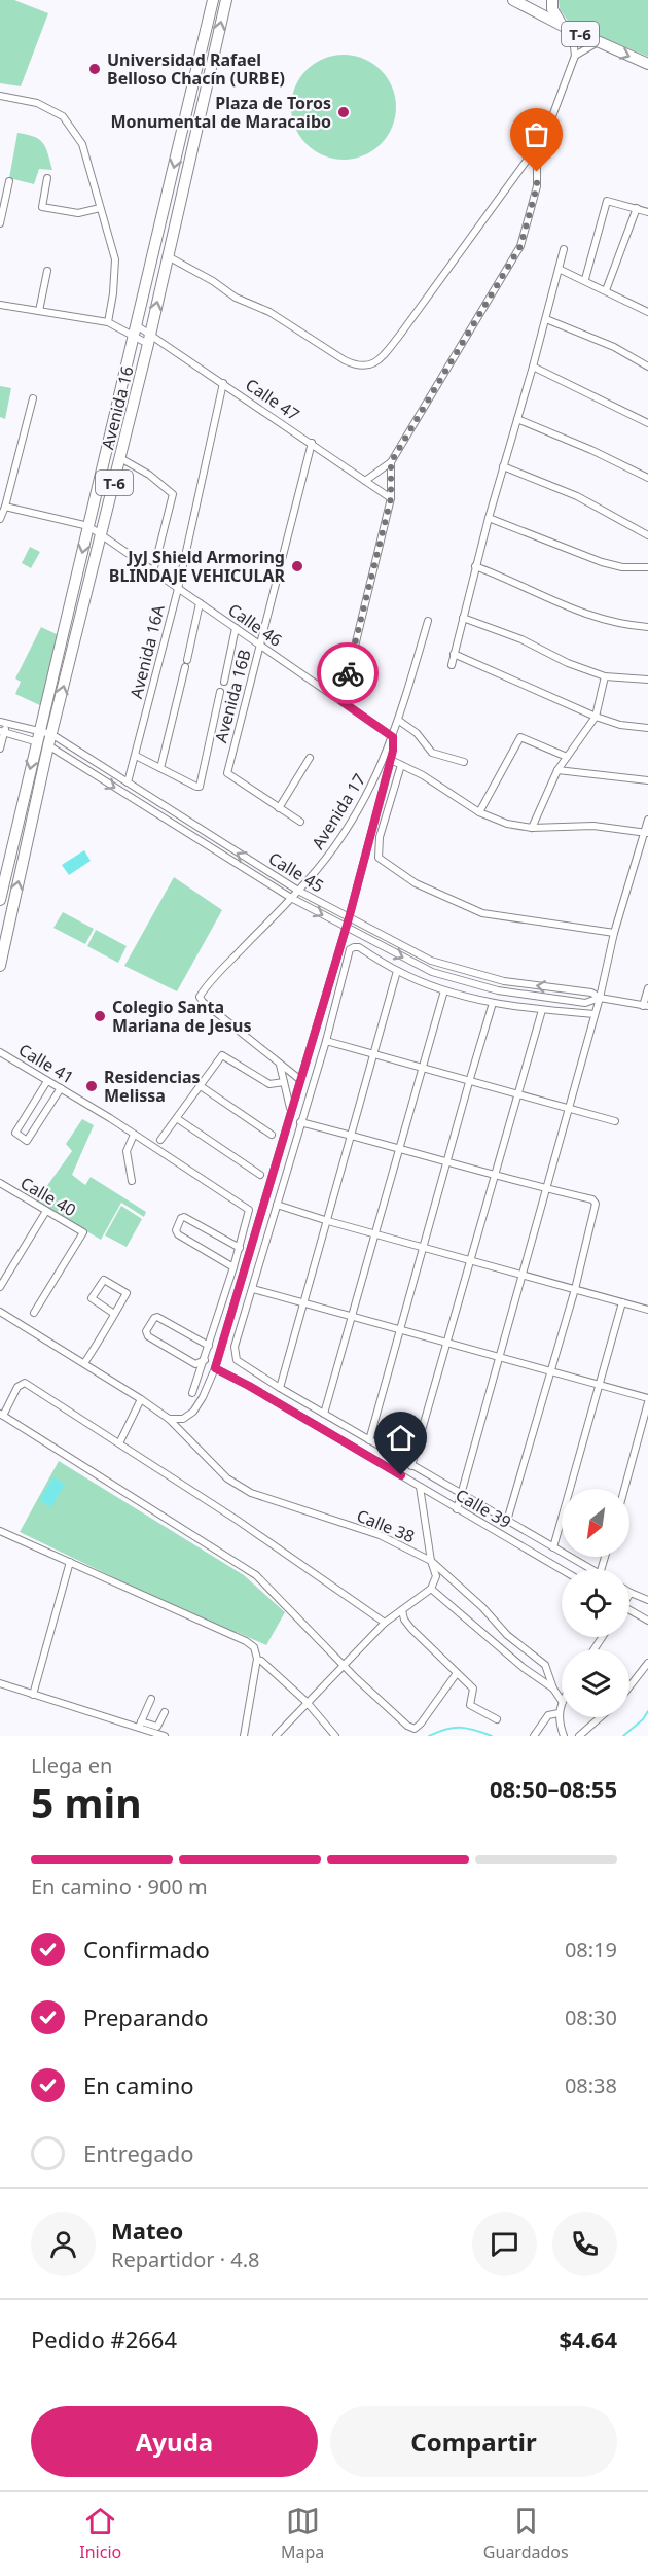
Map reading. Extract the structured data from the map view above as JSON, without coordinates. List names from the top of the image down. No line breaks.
{"streets":{"highway":["T-6","Avenida 16"],"street":["Calle 47","Calle 46","Avenida 16A","Avenida 16B","Avenida 17","Calle 45","Calle 41","Calle 40","Calle 39","Calle 38"]},"crossings":[["Calle 47","Avenida 16"],["Calle 47","Avenida 16A"],["Calle 47","Avenida 16B"],["Avenida 16","Calle 46"],["Avenida 16","Calle 45"],["Calle 46","Avenida 16A"],["Calle 46","Avenida 16B"],["Calle 46","Avenida 17"],["Avenida 16A","Calle 45"],["Avenida 17","Calle 45"]],"places":["Universidad Rafael Belloso Chacín (URBE)","Plaza de Toros Monumental de Maracaibo","JyJ Shield Armoring BLINDAJE VEHICULAR","Colegio Santa Mariana de Jesus","Residencias Melissa"],"north":"bottom left","page":{"heading":["5 min","Llega en","08:50–08:55"],"panel":["Mateo","Repartidor · 4.8","Pedido #2664","$4.64"],"bar":"En camino · 900 m","list":[["Confirmado","08:19"],["Preparando","08:30"],["En camino","08:38"],"Entregado"],"buttons":["Ayuda","Compartir"],"tabs":["Inicio","Mapa","Guardados"]}}
